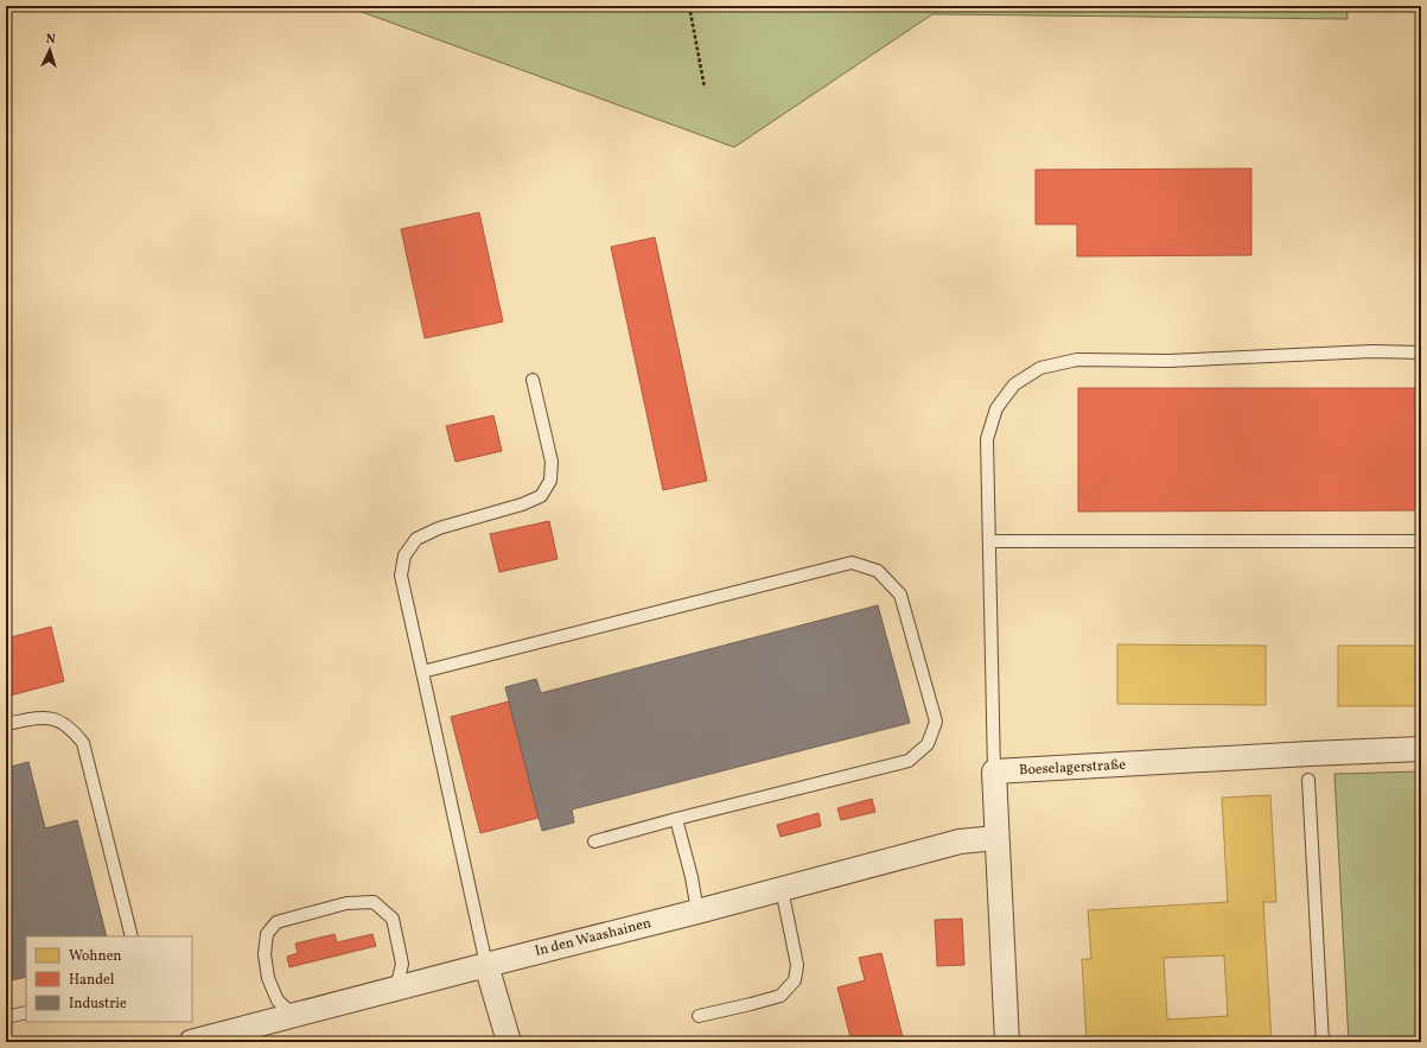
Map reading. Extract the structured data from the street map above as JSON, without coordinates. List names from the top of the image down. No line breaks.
{"streets":{"street":["Boeselagerstraße","In den Waashainen"]},"legend":["Wohnen","Handel","Industrie"],"north":"top"}
